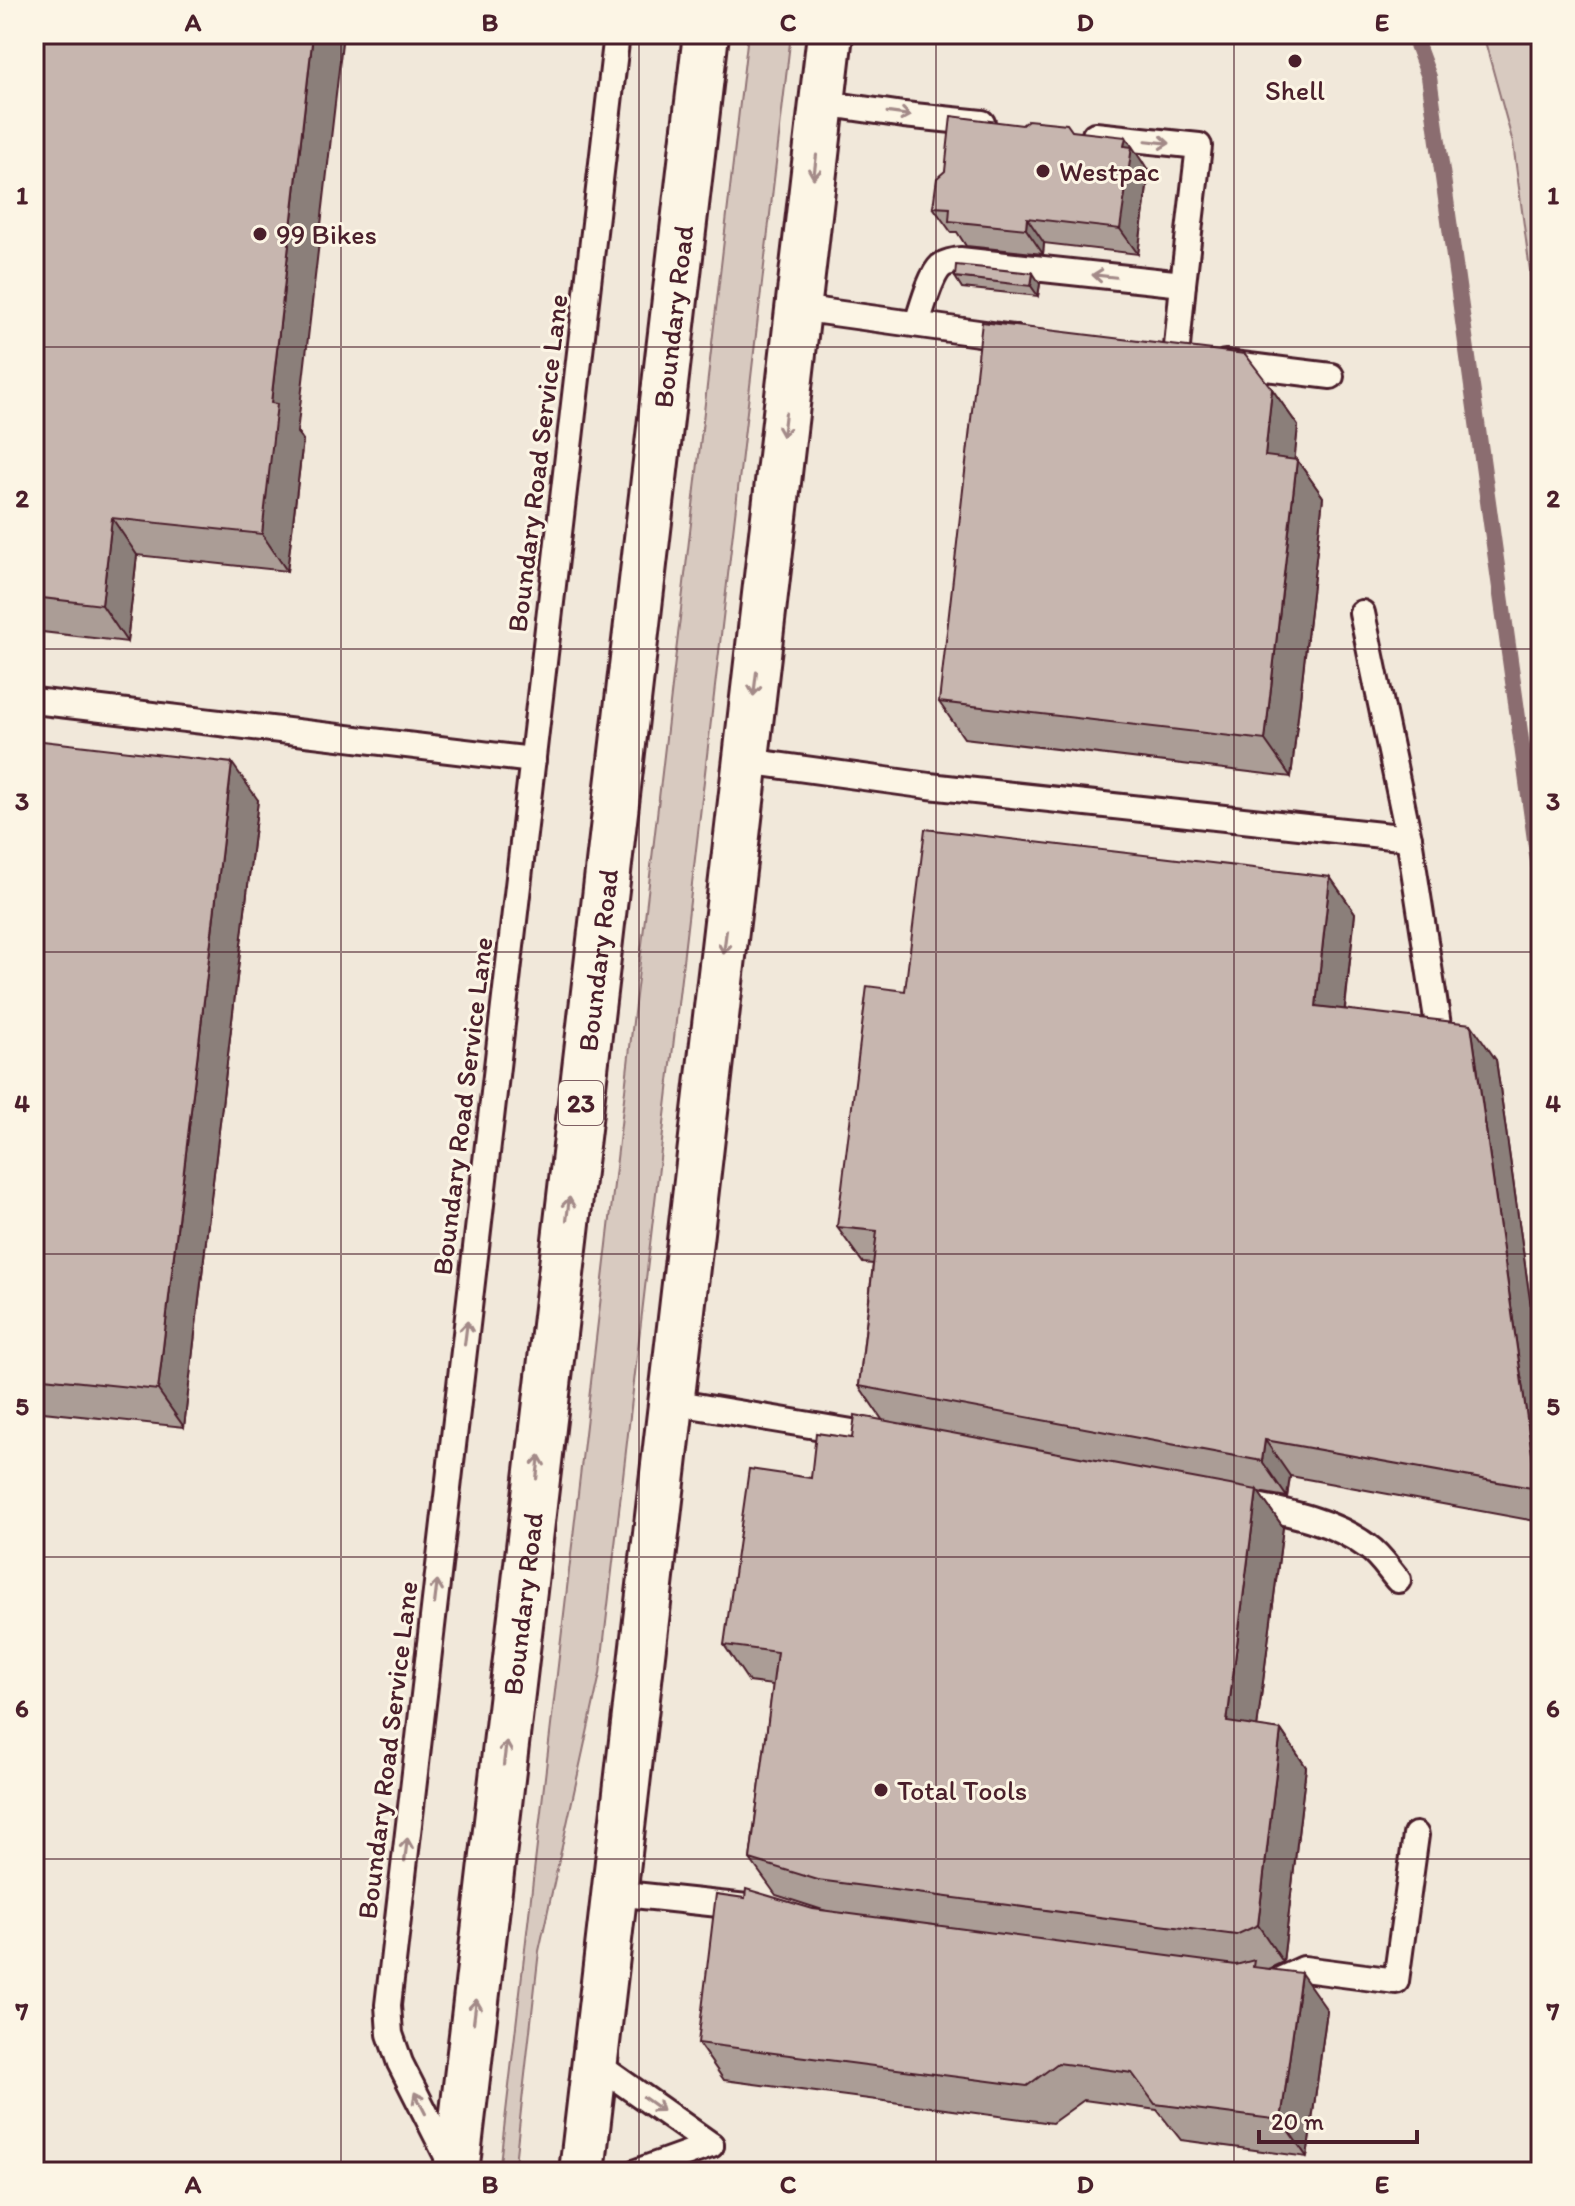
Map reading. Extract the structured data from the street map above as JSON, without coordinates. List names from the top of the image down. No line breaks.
{"streets":{"main road":["Boundary Road","23"],"lane":["Boundary Road Service Lane"]},"crossings":[["Boundary Road","Boundary Road Service Lane"]],"one_way":["Boundary Road Service Lane"],"places":["Shell","Westpac","99 Bikes","Total Tools"],"scale_bar":"20 m","grid":{"columns":["A","B","C","D","E"],"rows":["1","2","3","4","5","6","7"]}}
